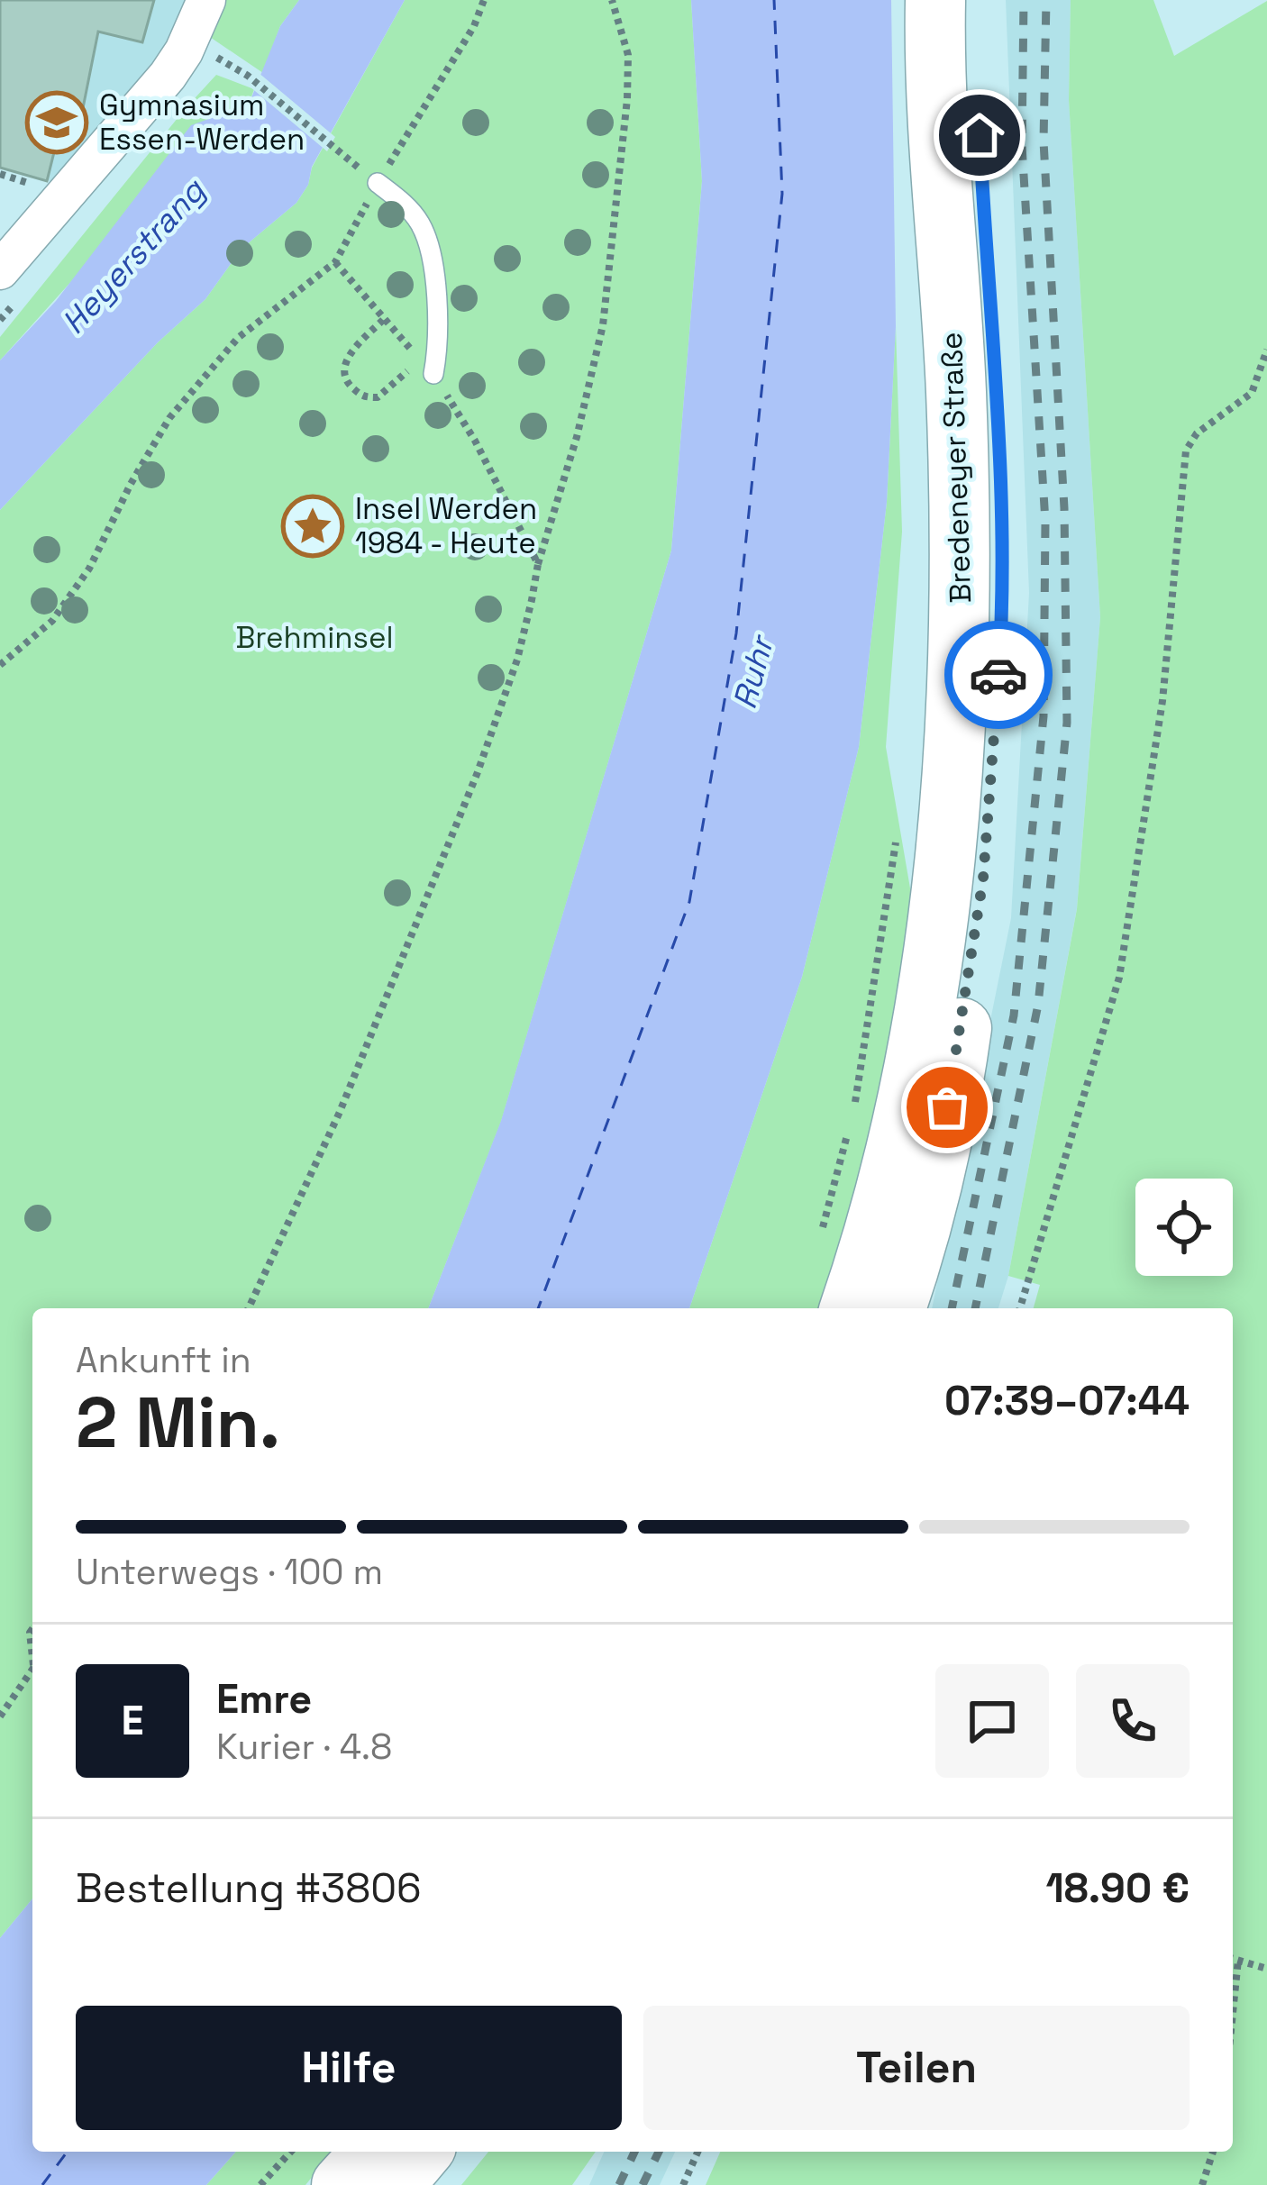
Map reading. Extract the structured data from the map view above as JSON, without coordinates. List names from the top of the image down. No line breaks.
{"streets":{"main road":["Bredeneyer Straße"]},"water":["Heyerstrang","Ruhr"],"parks":["Brehminsel"],"places":{"school or university":["Gymnasium Essen-Werden"],"place":["Insel Werden 1984 - Heute"]},"page":{"heading":["2 Min.","Ankunft in","07:39–07:44"],"panel":["Emre","Kurier · 4.8","Bestellung #3806","18.90 €"],"bar":"Unterwegs · 100 m","round":"E","buttons":["Hilfe","Teilen"]}}
